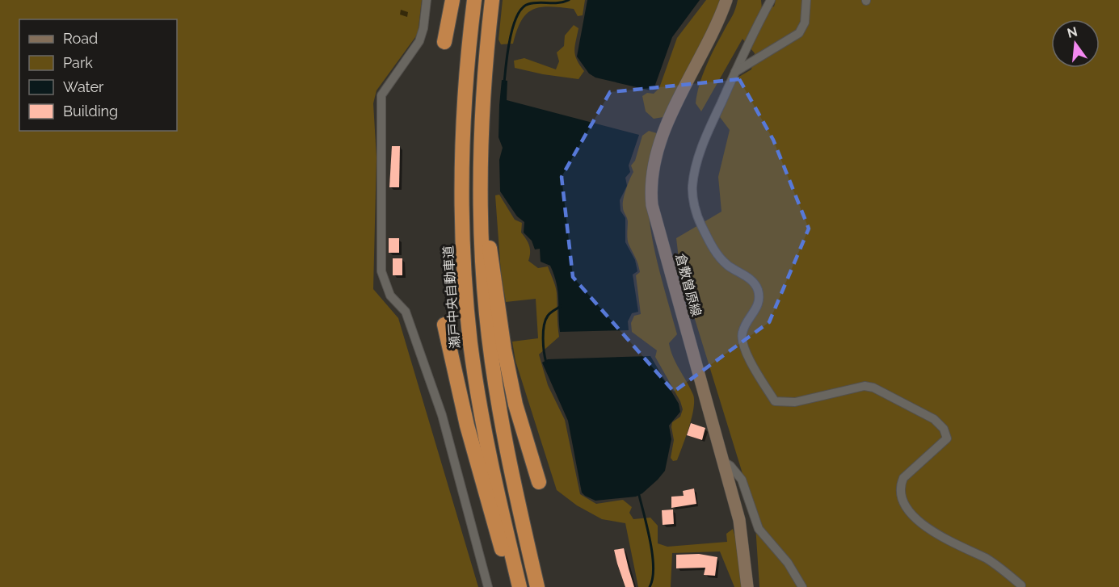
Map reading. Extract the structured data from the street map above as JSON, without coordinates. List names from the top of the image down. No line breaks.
{"streets":{"highway":["瀬戸中央自動車道"],"street":["倉敷曽原線"]},"legend":["Road","Park","Water","Building"],"north":"top"}
